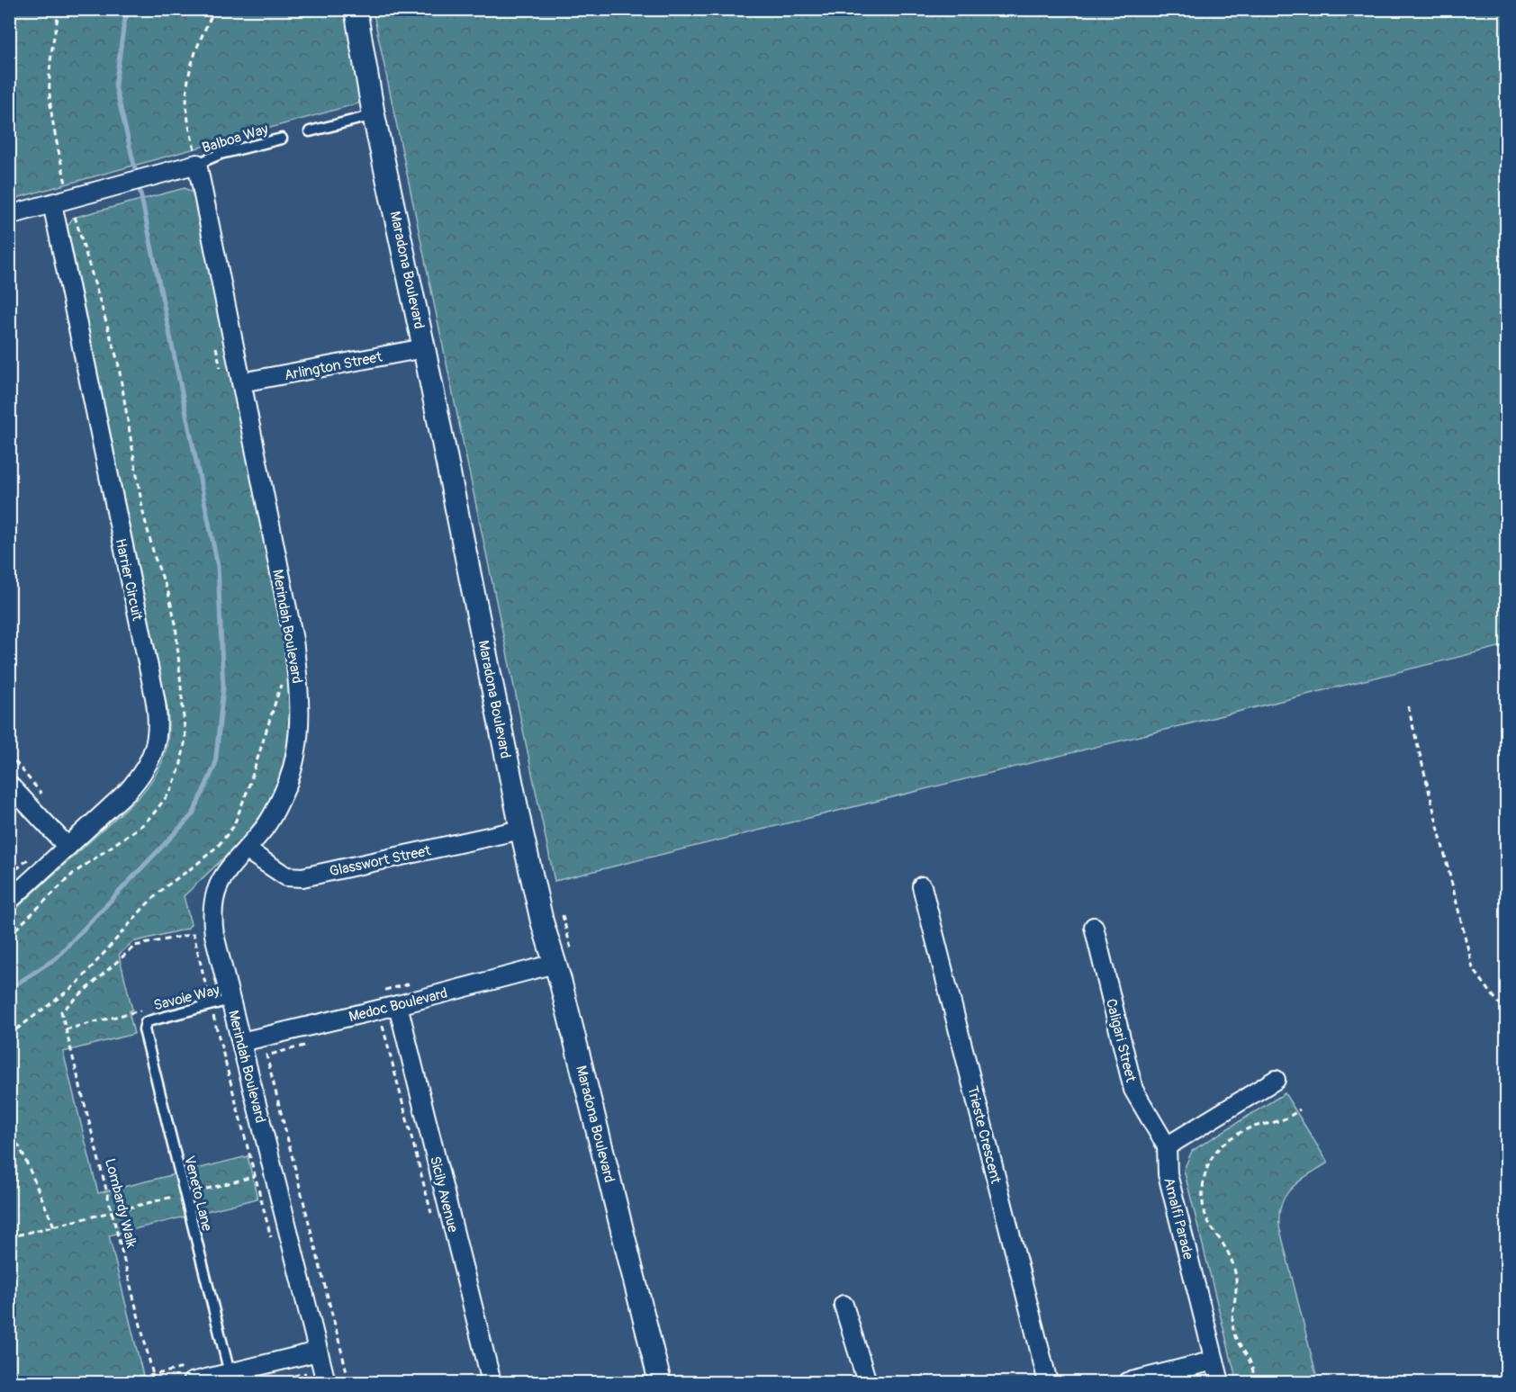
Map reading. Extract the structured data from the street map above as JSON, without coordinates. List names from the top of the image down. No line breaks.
{"streets":{"street":["Maradona Boulevard","Arlington Street","Harrier Circuit","Merindah Boulevard","Glasswort Street","Medoc Boulevard","Caligari Street","Trieste Crescent","Sicily Avenue","Amalfi Parade"],"lane":["Balboa Way","Savoie Way","Veneto Lane"],"path":["Lombardy Walk"]},"crossings":[["Balboa Way","Merindah Boulevard"],["Maradona Boulevard","Arlington Street"],["Maradona Boulevard","Glasswort Street"],["Maradona Boulevard","Medoc Boulevard"],["Arlington Street","Merindah Boulevard"],["Merindah Boulevard","Glasswort Street"],["Merindah Boulevard","Savoie Way"],["Merindah Boulevard","Medoc Boulevard"],["Savoie Way","Veneto Lane"],["Savoie Way","Lombardy Walk"],["Medoc Boulevard","Sicily Avenue"],["Caligari Street","Amalfi Parade"]]}
